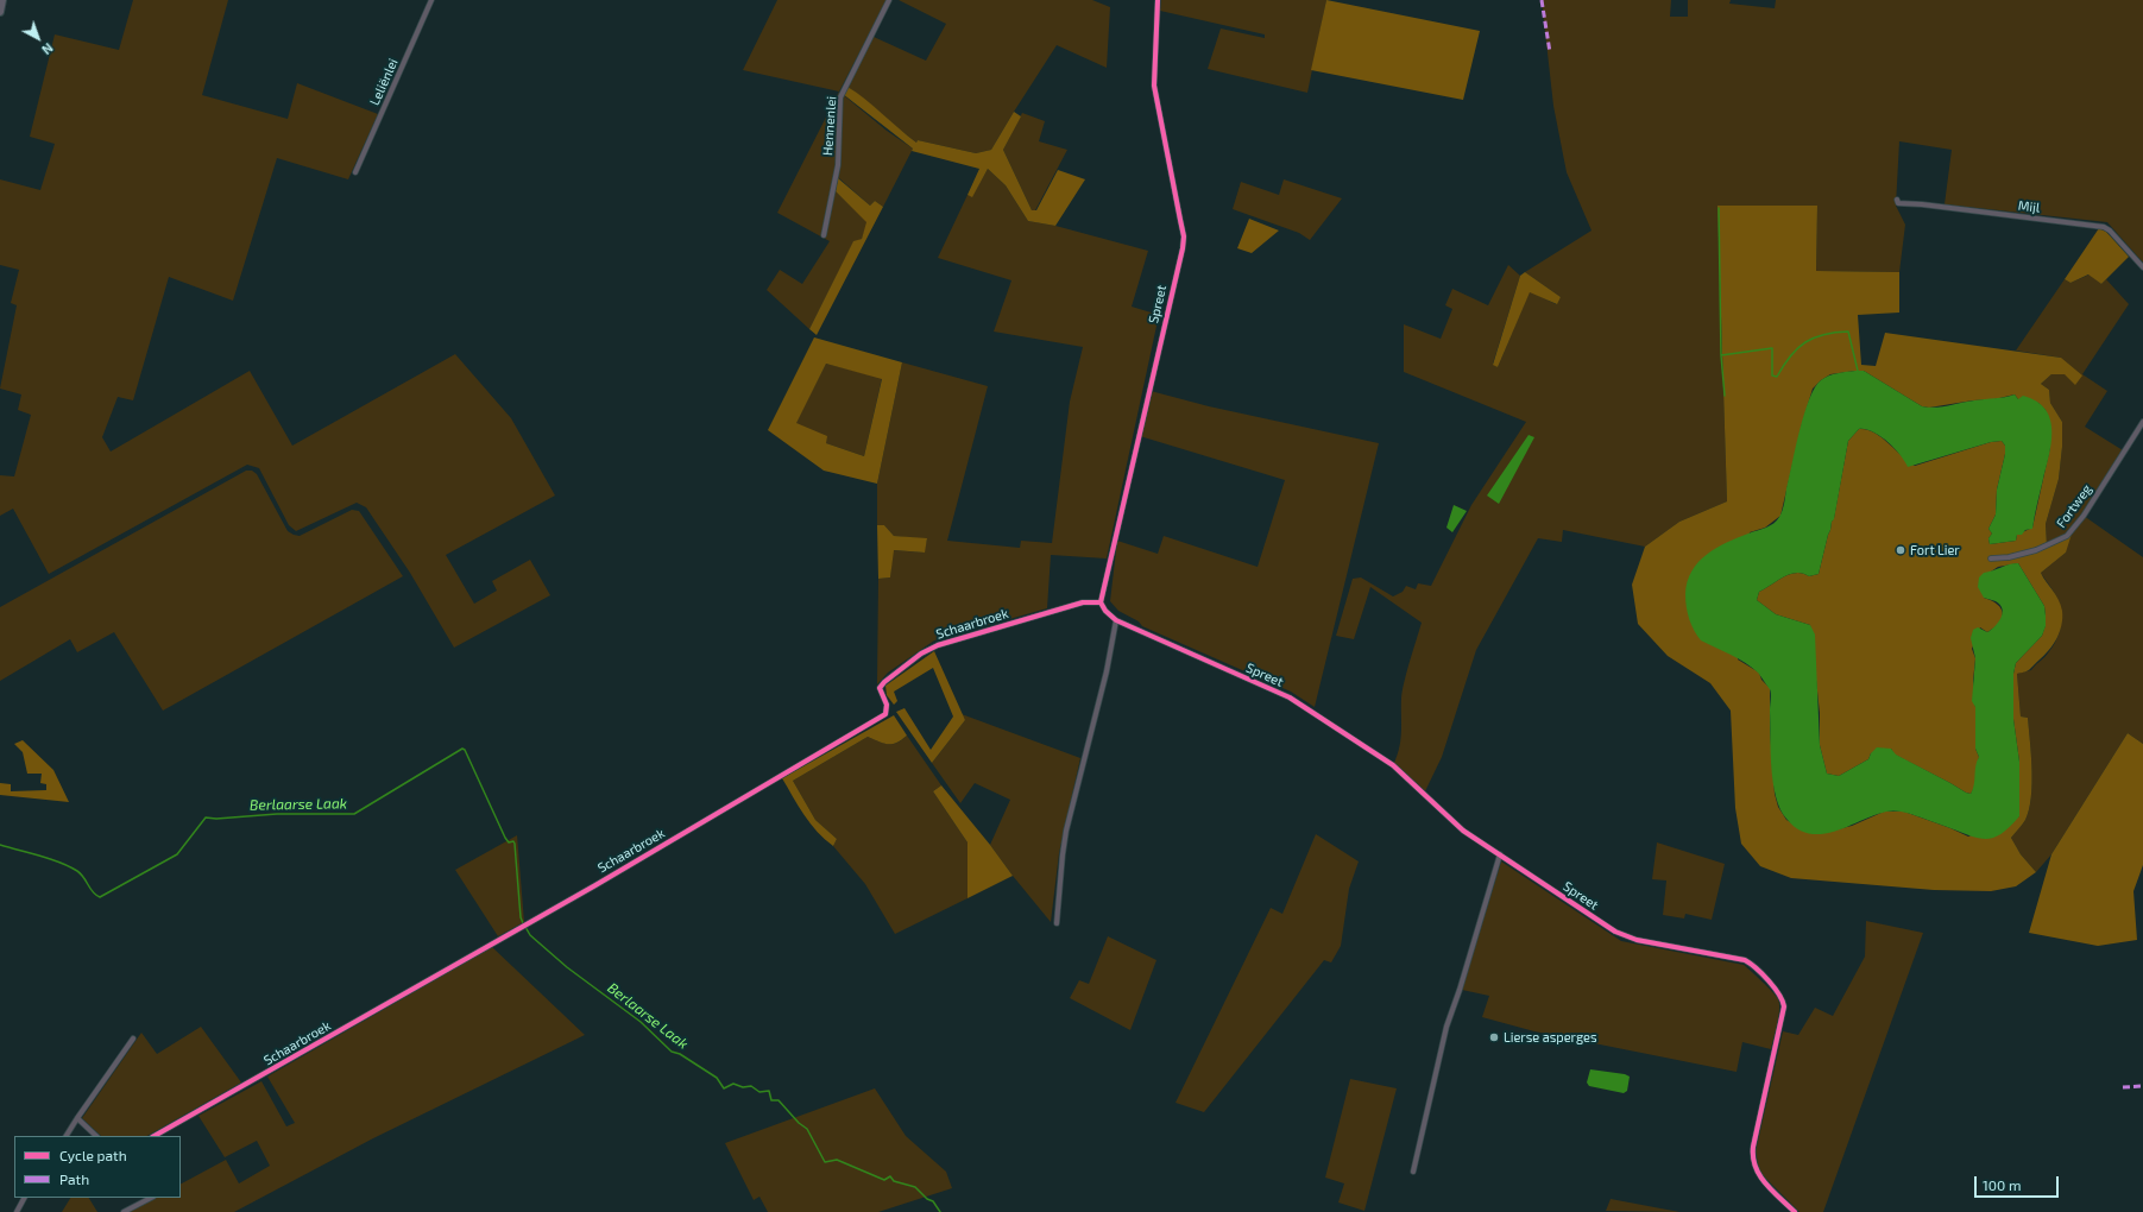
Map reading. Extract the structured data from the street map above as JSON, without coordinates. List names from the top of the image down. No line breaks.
{"streets":{"street":["Leliënlei","Hennenlei","Mijl","Spreet","Fortweg","Schaarbroek"]},"crossings":[["Spreet","Schaarbroek"]],"water":["Berlaarse Laak"],"places":["Fort Lier","Lierse asperges"],"legend":["Cycle path","Path"],"scale_bar":"100 m","north":"bottom right"}
